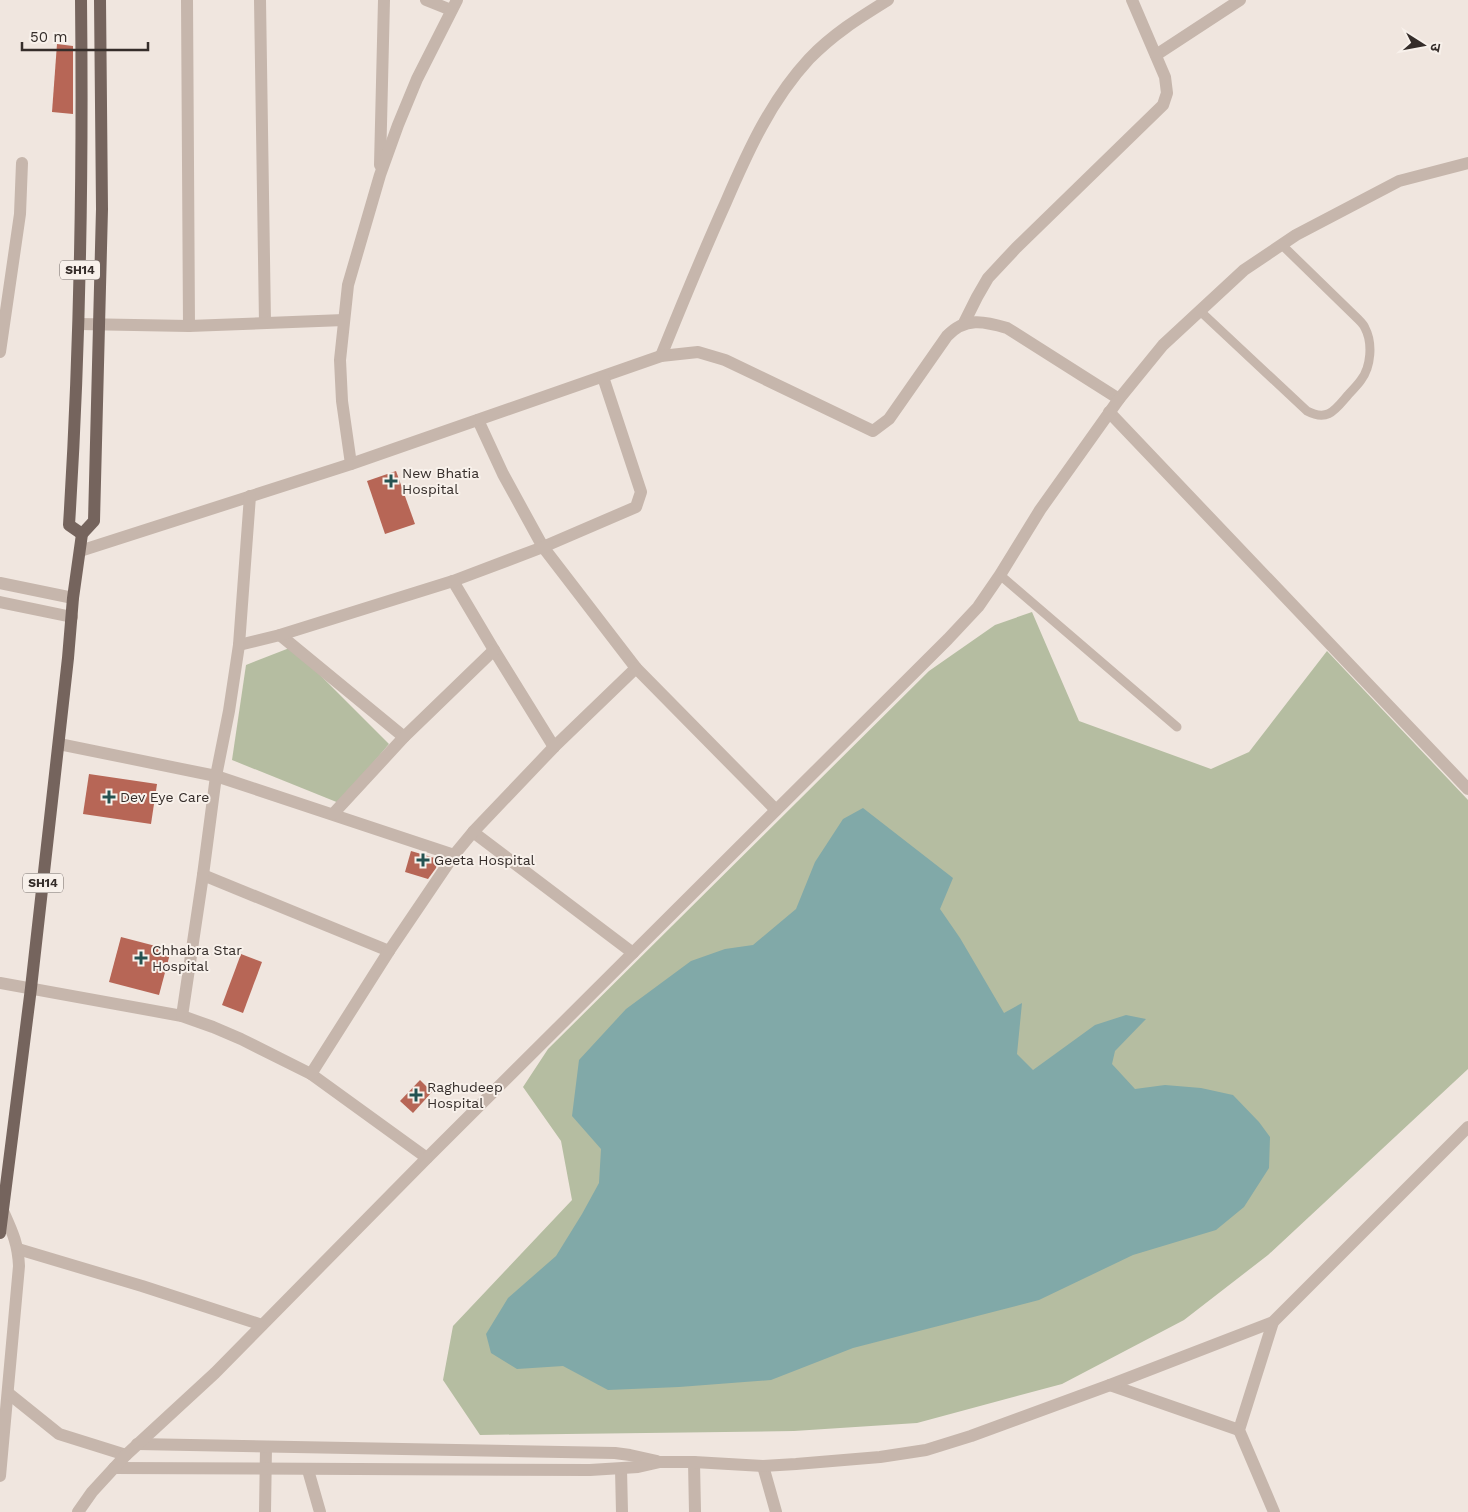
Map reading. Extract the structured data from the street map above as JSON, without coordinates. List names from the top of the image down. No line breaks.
{"streets":{"main road":["SH14"]},"places":{"health":["New Bhatia Hospital","Dev Eye Care","Geeta Hospital","Chhabra Star Hospital","Raghudeep Hospital"]},"scale_bar":"50 m","north":"right"}
